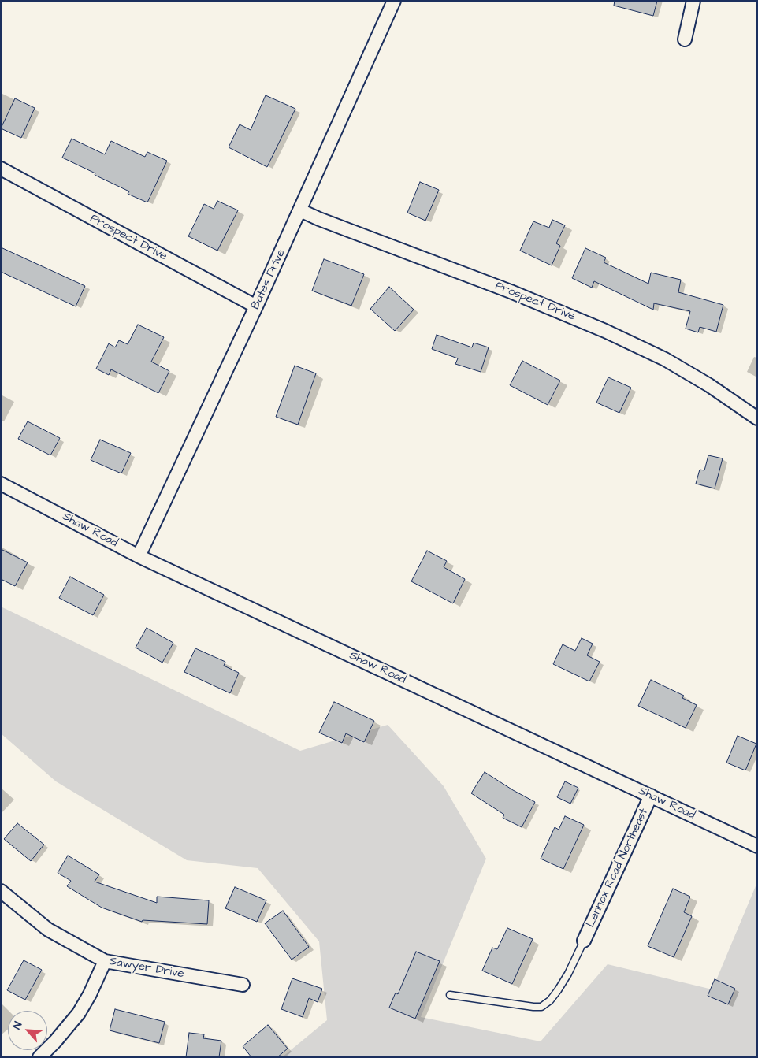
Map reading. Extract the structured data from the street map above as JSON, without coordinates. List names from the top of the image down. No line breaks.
{"streets":{"street":["Prospect Drive","Bates Drive","Shaw Road","Lennox Road Northeast","Sawyer Drive"]},"crossings":[["Prospect Drive","Bates Drive"],["Bates Drive","Shaw Road"],["Shaw Road","Lennox Road Northeast"]],"north":"top left"}
